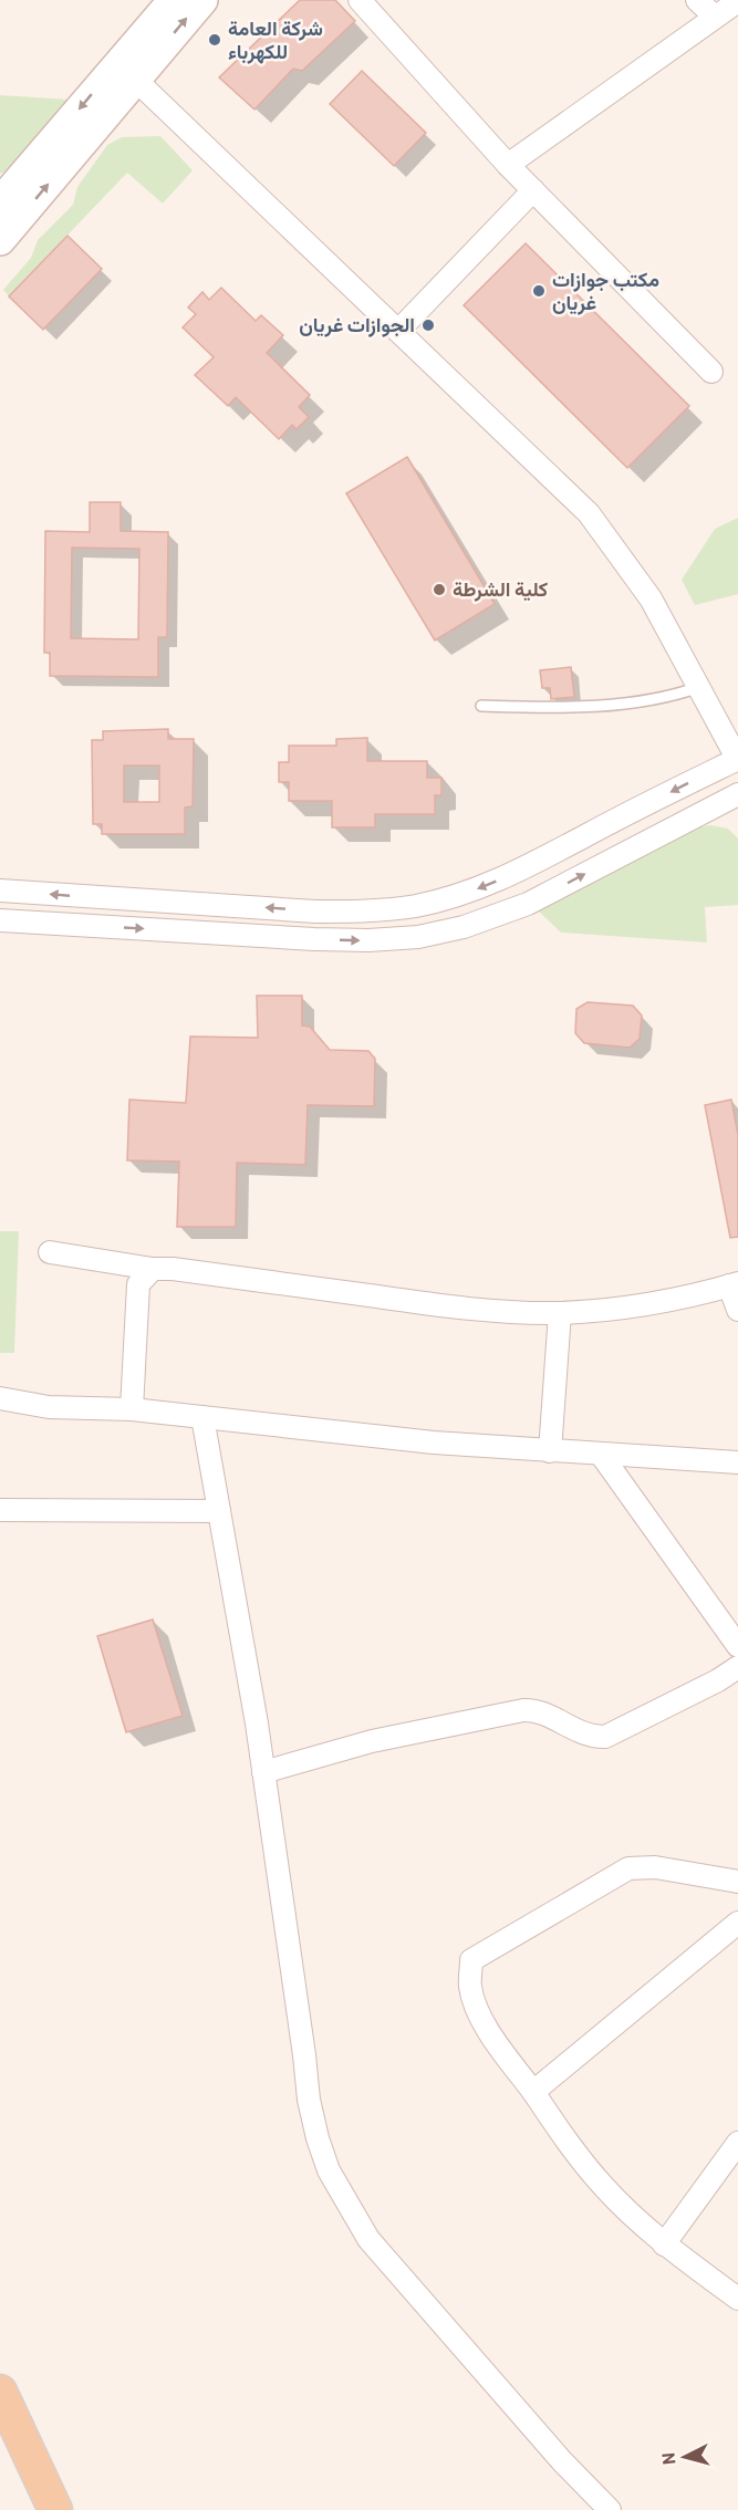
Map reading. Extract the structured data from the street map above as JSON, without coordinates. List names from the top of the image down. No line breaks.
{"places":["شركة العامة للكهرباء","مكتب جوازات غريان","الجوازات غريان","كلية الشرطة"],"north":"left"}
